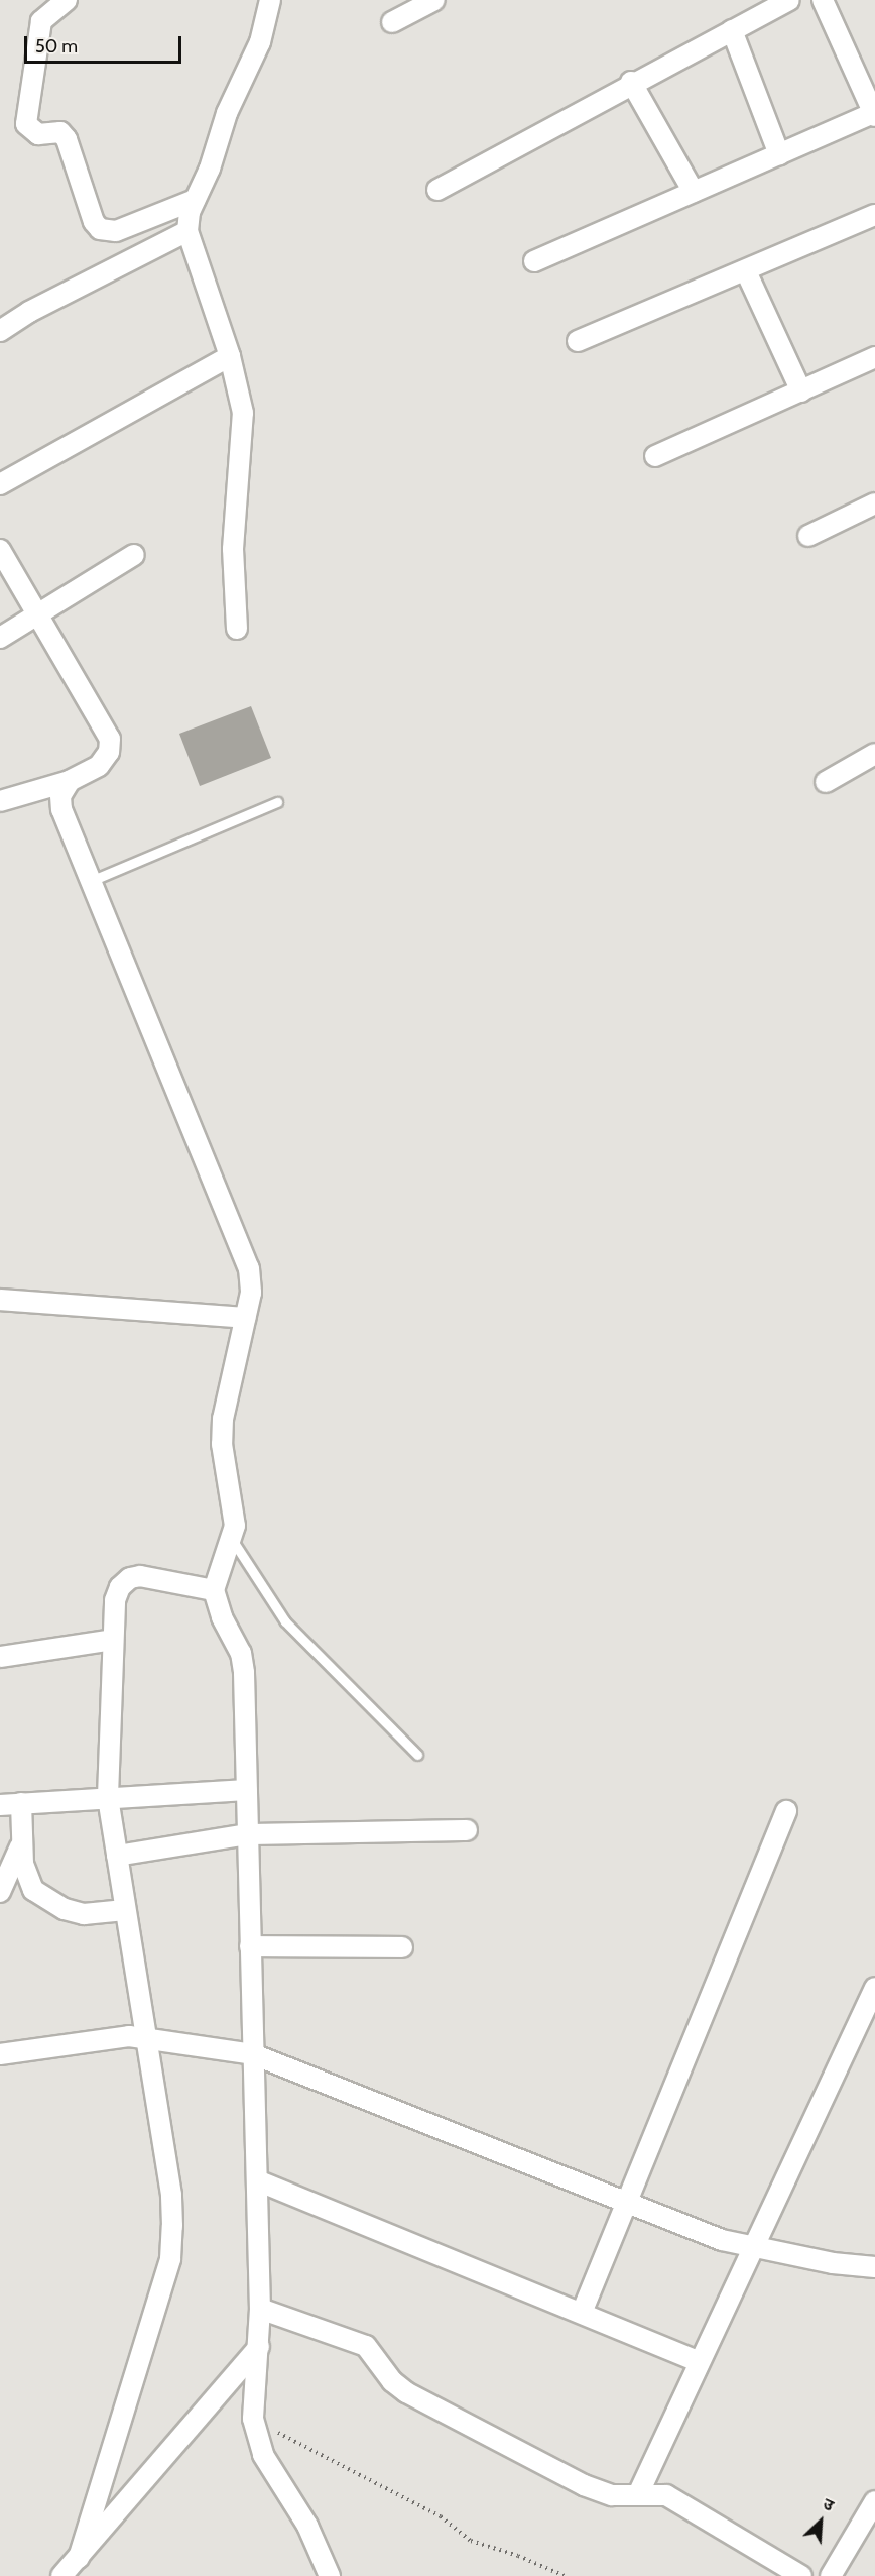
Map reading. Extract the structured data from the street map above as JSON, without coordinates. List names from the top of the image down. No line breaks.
{"scale_bar":"50 m","north":"top right"}
